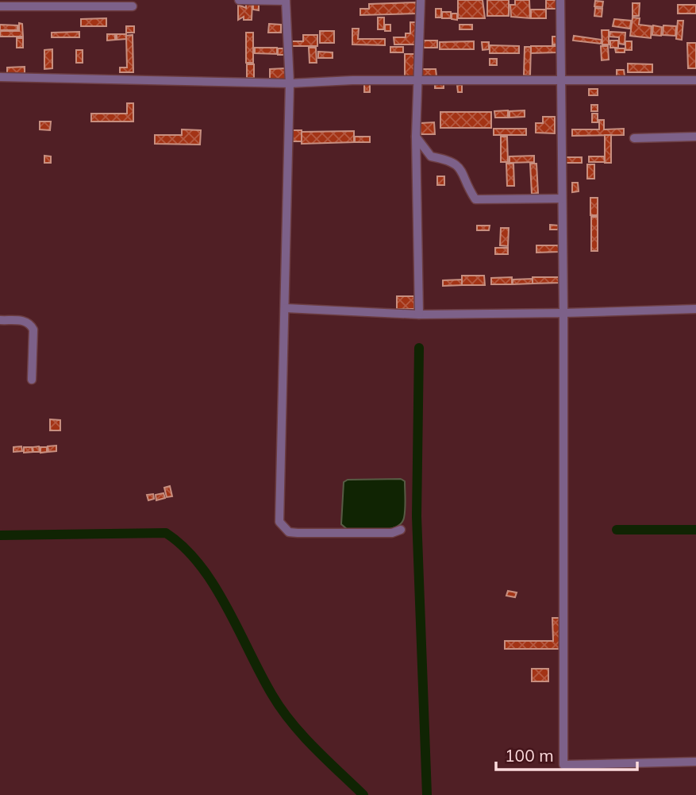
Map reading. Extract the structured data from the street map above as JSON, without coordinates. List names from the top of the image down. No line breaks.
{"scale_bar":"100 m"}
